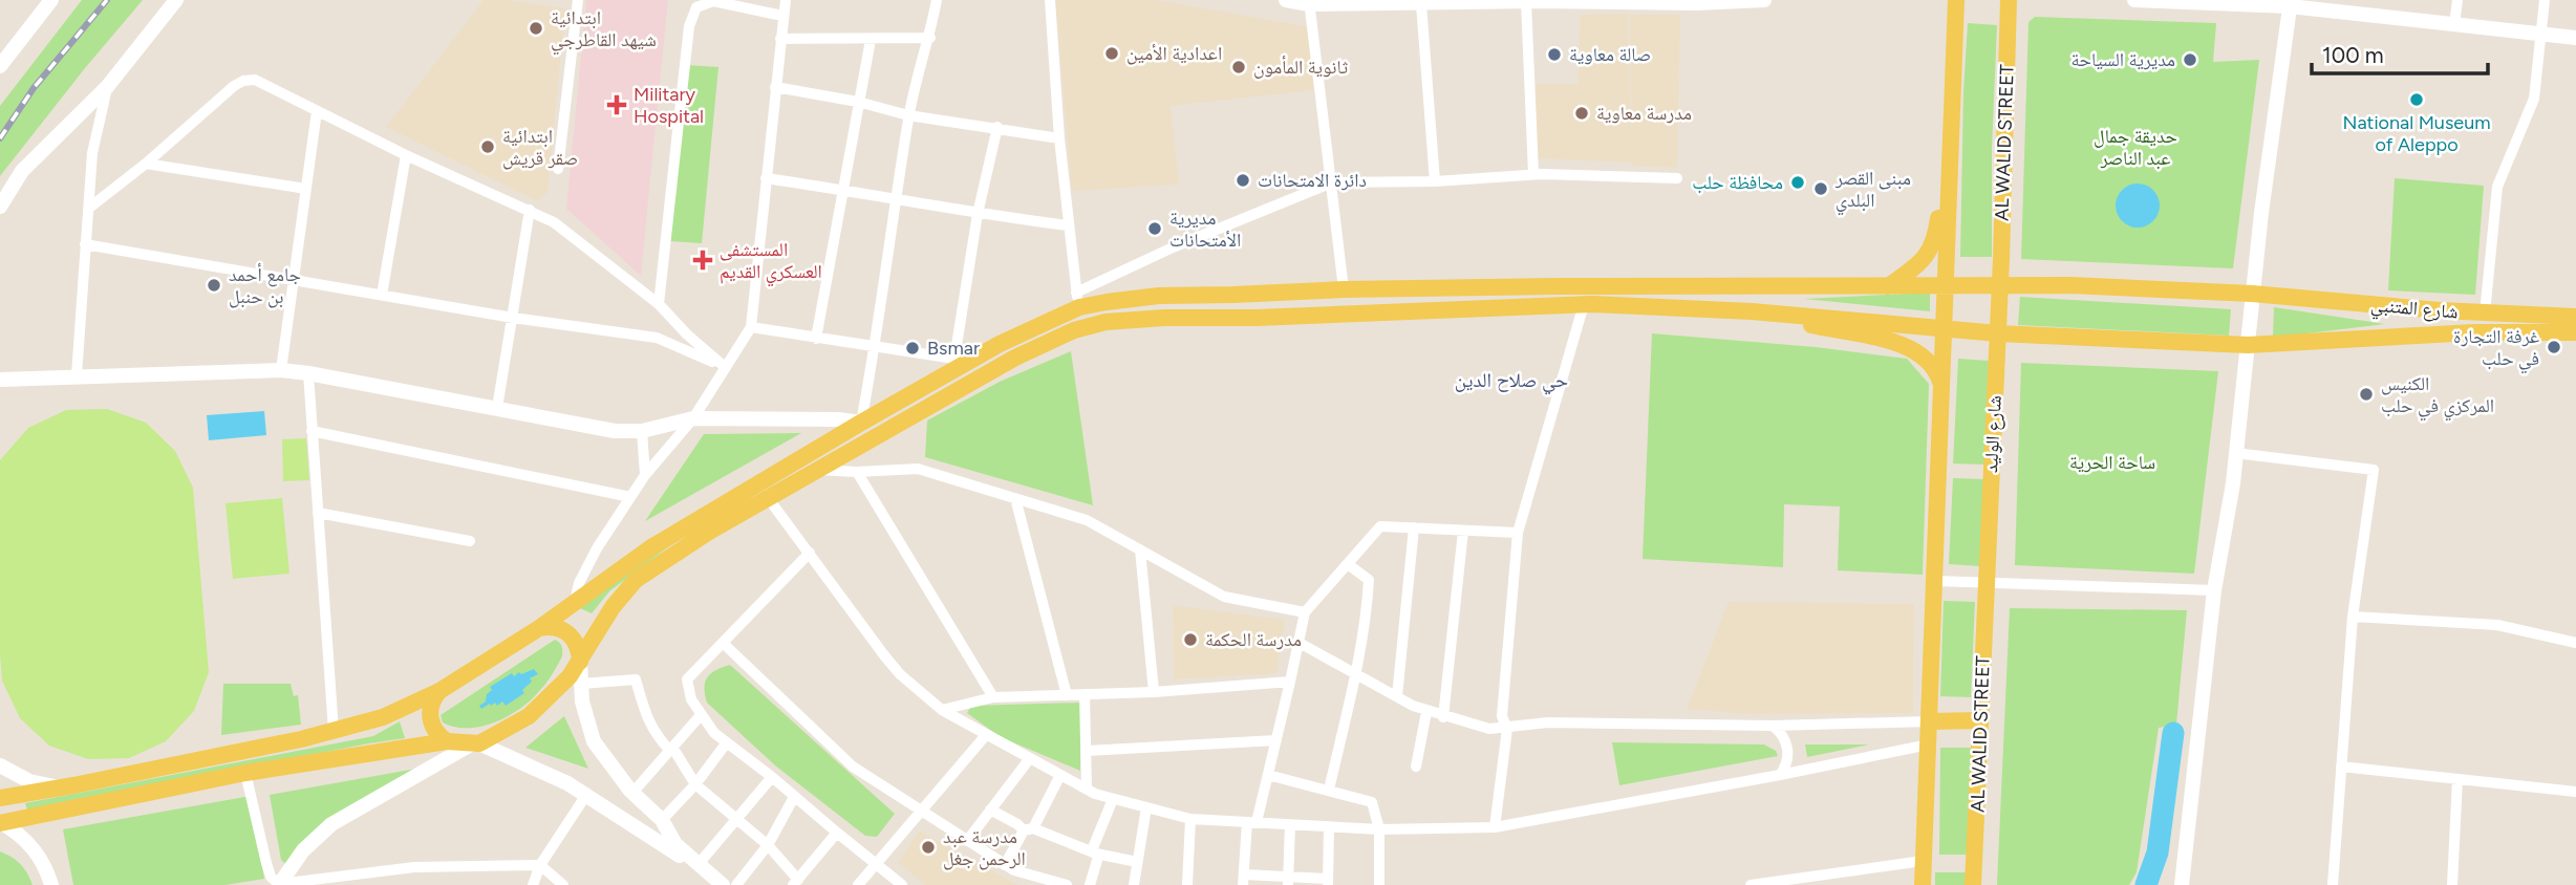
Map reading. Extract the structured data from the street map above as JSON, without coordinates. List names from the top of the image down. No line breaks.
{"streets":{"main road":["AL WALID STREET","شارع المتنبي","شارع الوليد"]},"crossings":[["AL WALID STREET","شارع المتنبي"],["AL WALID STREET","شارع الوليد"],["شارع المتنبي","شارع الوليد"]],"districts":["حي صلاح الدين"],"parks":["حديقة جمال عبد الناصر","ساحة الحرية"],"places":{"other":["ابتدائية شيهد القاطرجي","اعدادية الأمين","صالة معاوية","مديرية السياحة","ثانوية المأمون","National Museum of Aleppo","مدرسة معاوية","ابتدائية صقر قريش","دائرة الامتحانات","محافظة حلب","مبنى القصر البلدي","مديرية الأمتحانات","جامع أحمد بن حنبل","غرفة التجارة في حلب","Bsmar","الكنيس المركزي في حلب","مدرسة الحكمة","مدرسة عبد الرحمن جغل"],"health":["Military Hospital","المستشفى العسكري القديم"]},"scale_bar":"100 m"}
